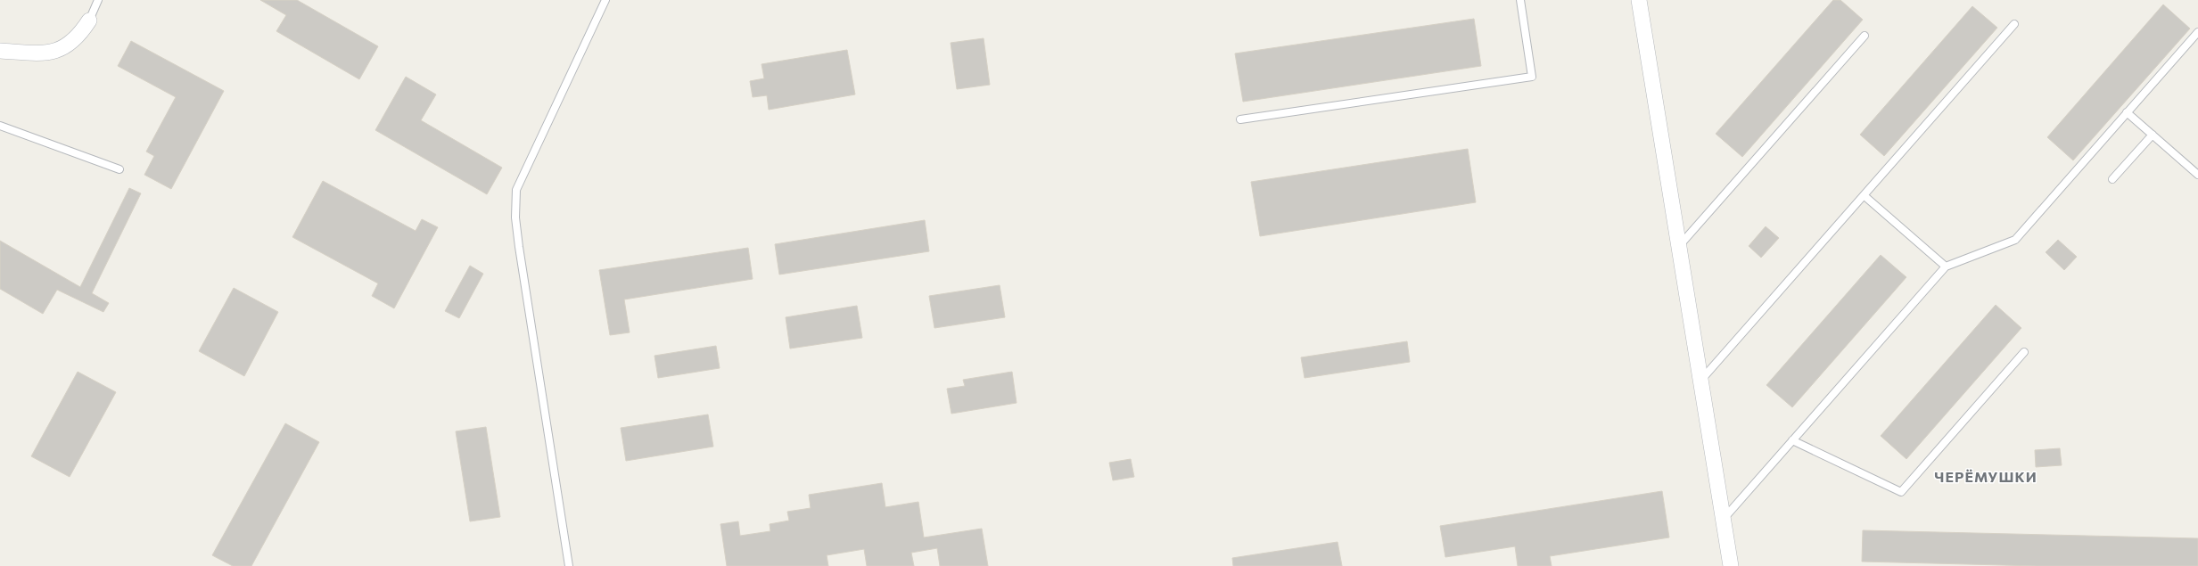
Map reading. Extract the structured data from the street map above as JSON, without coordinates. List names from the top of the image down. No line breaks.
{"districts":["ЧЕРЁМУШКИ"]}
